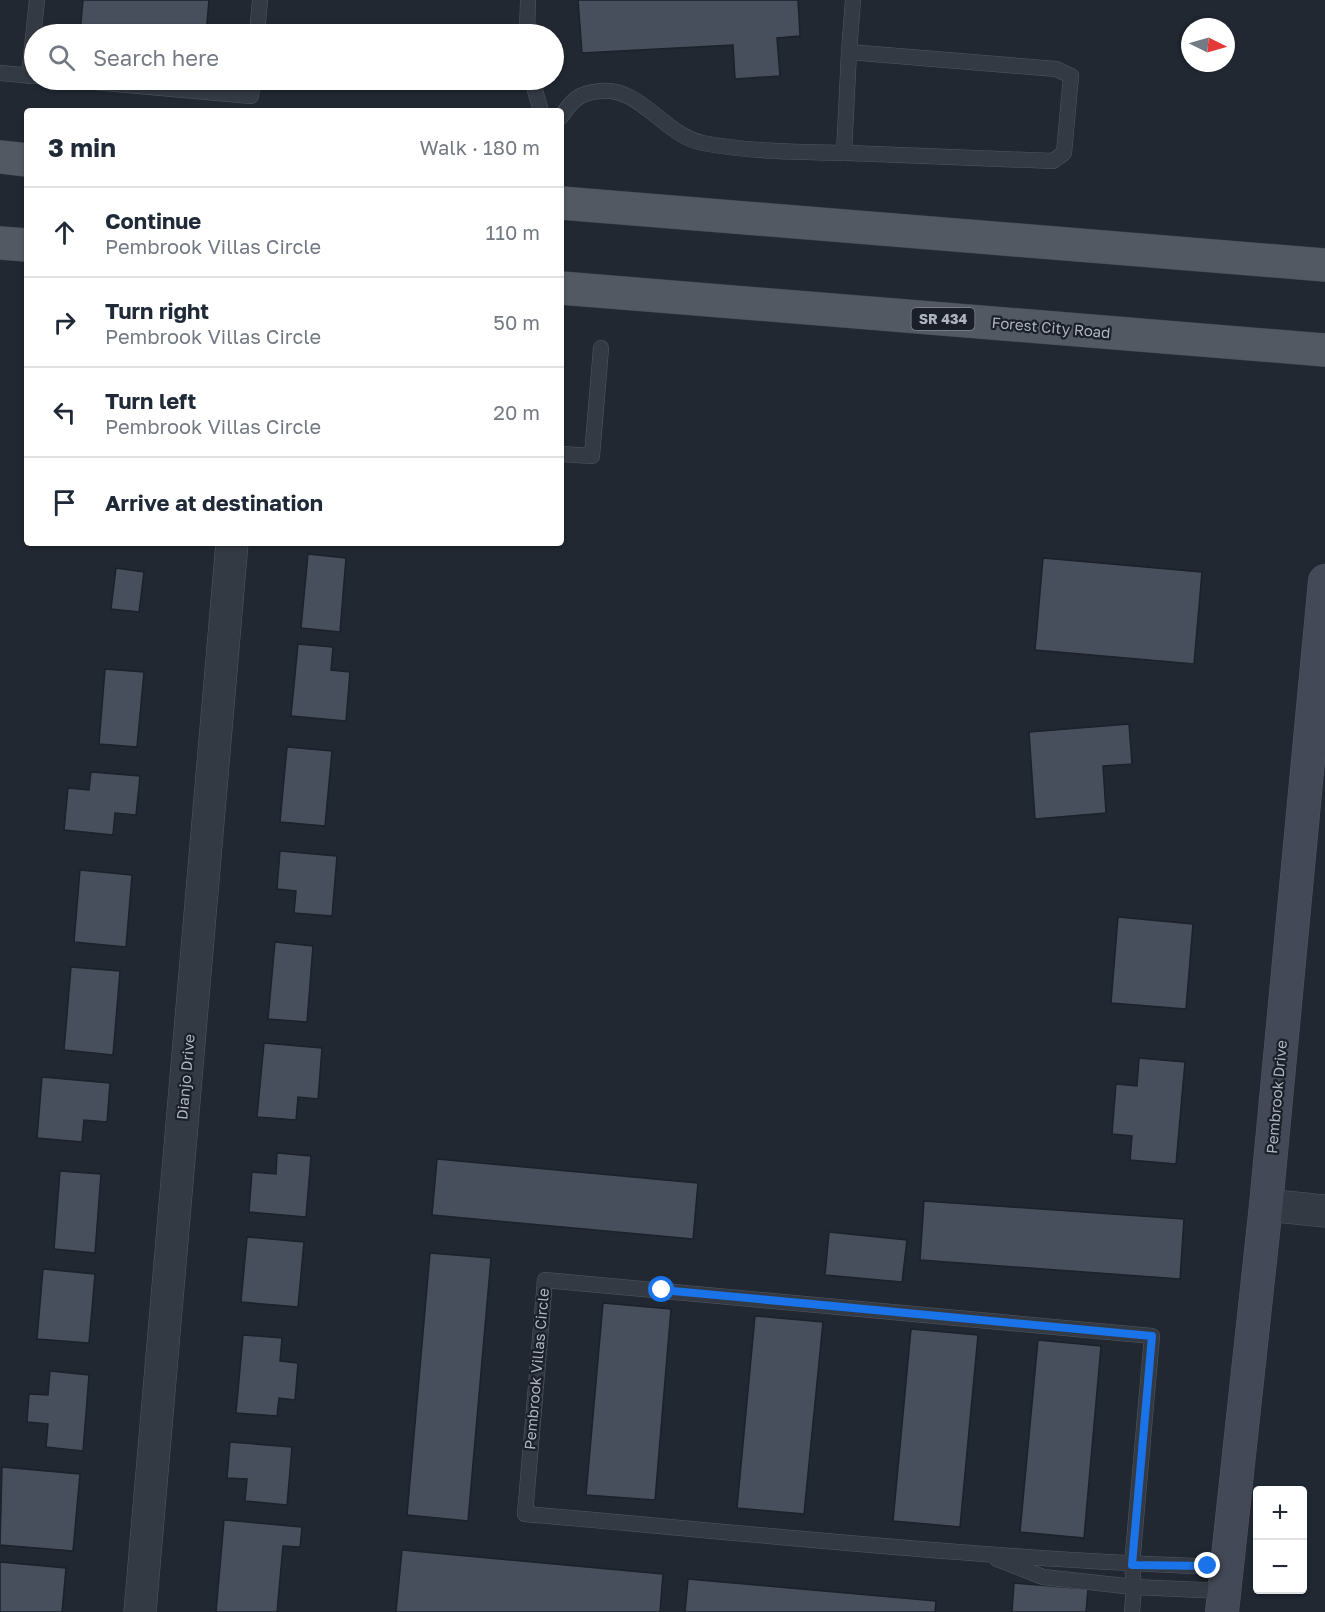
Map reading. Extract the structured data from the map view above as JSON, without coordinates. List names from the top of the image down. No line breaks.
{"streets":{"main road":["SR 434","Forest City Road"],"street":["Dianjo Drive","Pembrook Drive"],"lane":["Pembrook Villas Circle"]},"crossings":[["Pembrook Drive","Pembrook Villas Circle"]],"north":"right","page":{"search":"Search here","heading":["3 min","Walk · 180 m"],"list":[["Continue","Pembrook Villas Circle","110 m"],["Turn right","Pembrook Villas Circle","50 m"],["Turn left","Pembrook Villas Circle","20 m"],"Arrive at destination"],"map_buttons":["+","−"]}}
